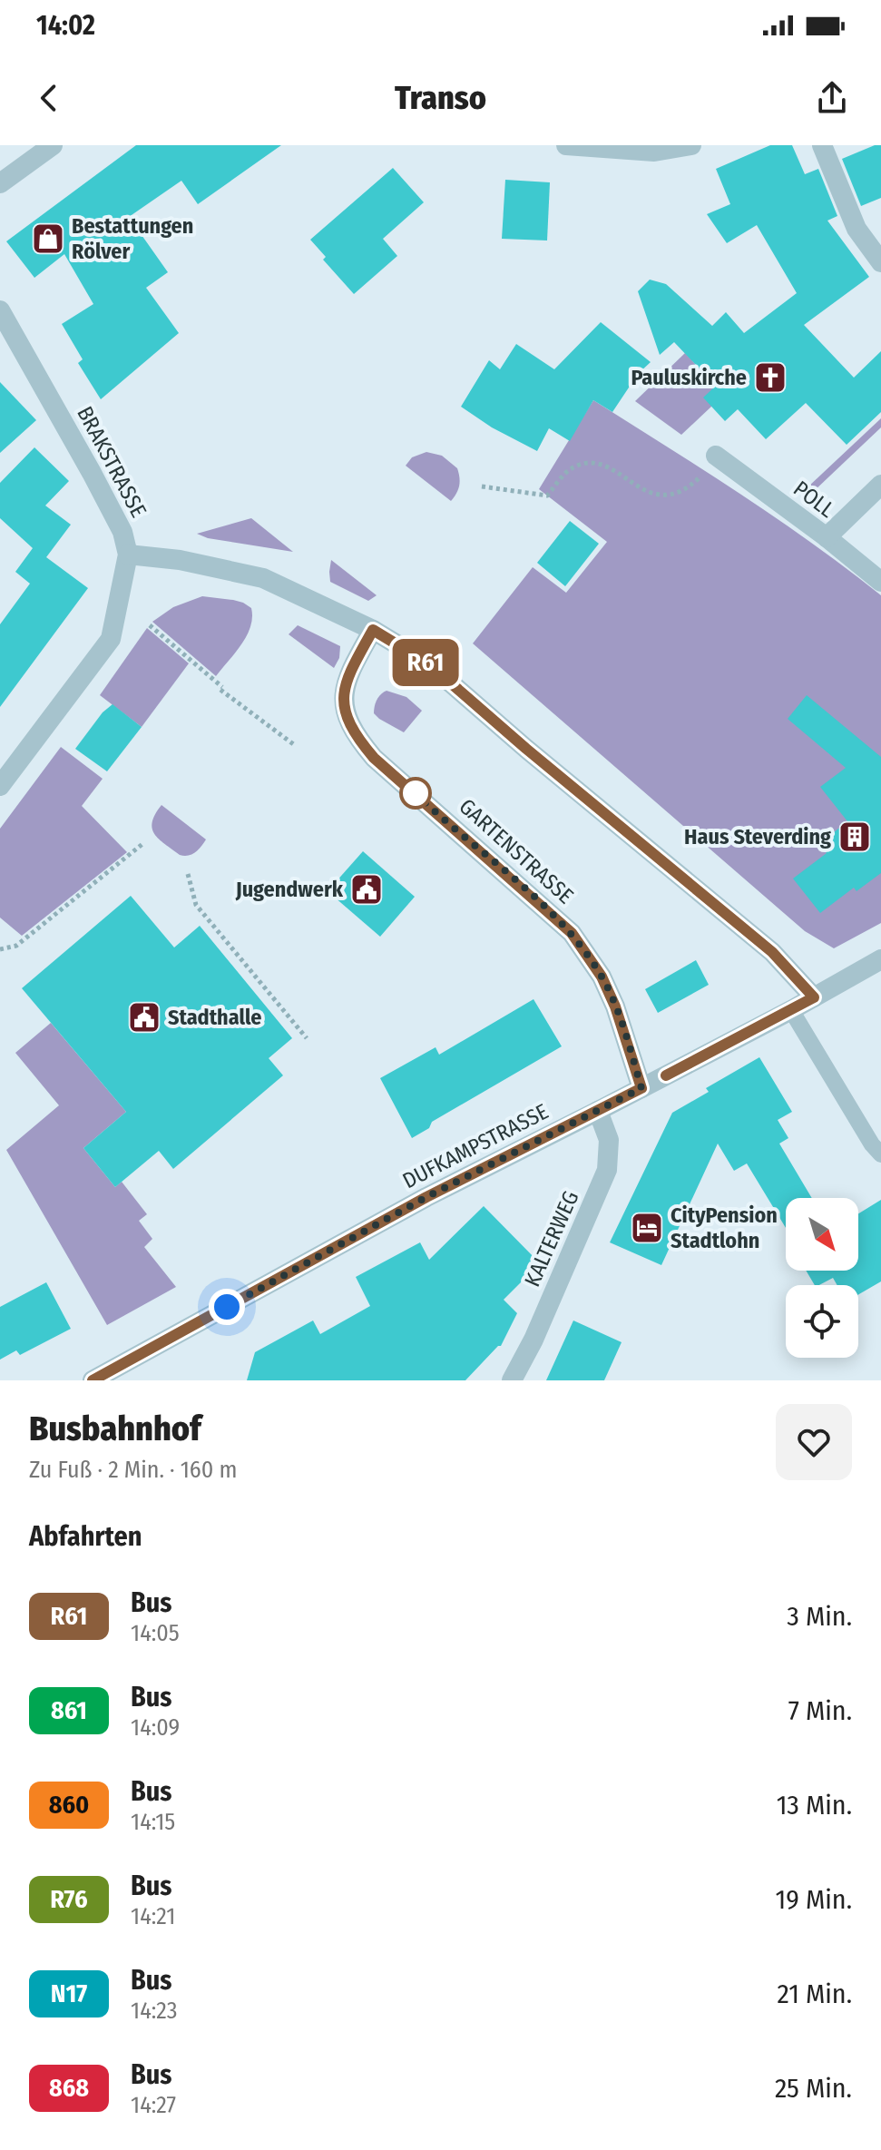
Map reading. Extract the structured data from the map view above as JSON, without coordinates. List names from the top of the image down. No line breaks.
{"streets":{"street":["BRAKSTRASSE","POLL","GARTENSTRASSE","DUFKAMPSTRASSE","KALTERWEG"]},"crossings":[["GARTENSTRASSE","DUFKAMPSTRASSE"],["DUFKAMPSTRASSE","KALTERWEG"]],"places":{"shop":["Bestattungen Rölver"],"church":["Pauluskirche"],"building":["Haus Steverding"],"public building":["Jugendwerk","Stadthalle"],"hotel":["CityPension Stadtlohn"]},"lines":["bus line R61"],"north":"bottom right","page":{"status":"14:02","header":"Transo","on_map":"R61","heading":[["Busbahnhof","Zu Fuß · 2 Min. · 160 m"],"Abfahrten"],"list":[{"mark":"R61","name":"Bus","note":"14:05","value":"3 Min."},{"mark":"861","name":"Bus","note":"14:09","value":"7 Min."},{"mark":"860","name":"Bus","note":"14:15","value":"13 Min."},{"mark":"R76","name":"Bus","note":"14:21","value":"19 Min."},{"mark":"N17","name":"Bus","note":"14:23","value":"21 Min."},{"mark":"868","name":"Bus","note":"14:27","value":"25 Min."}]}}
